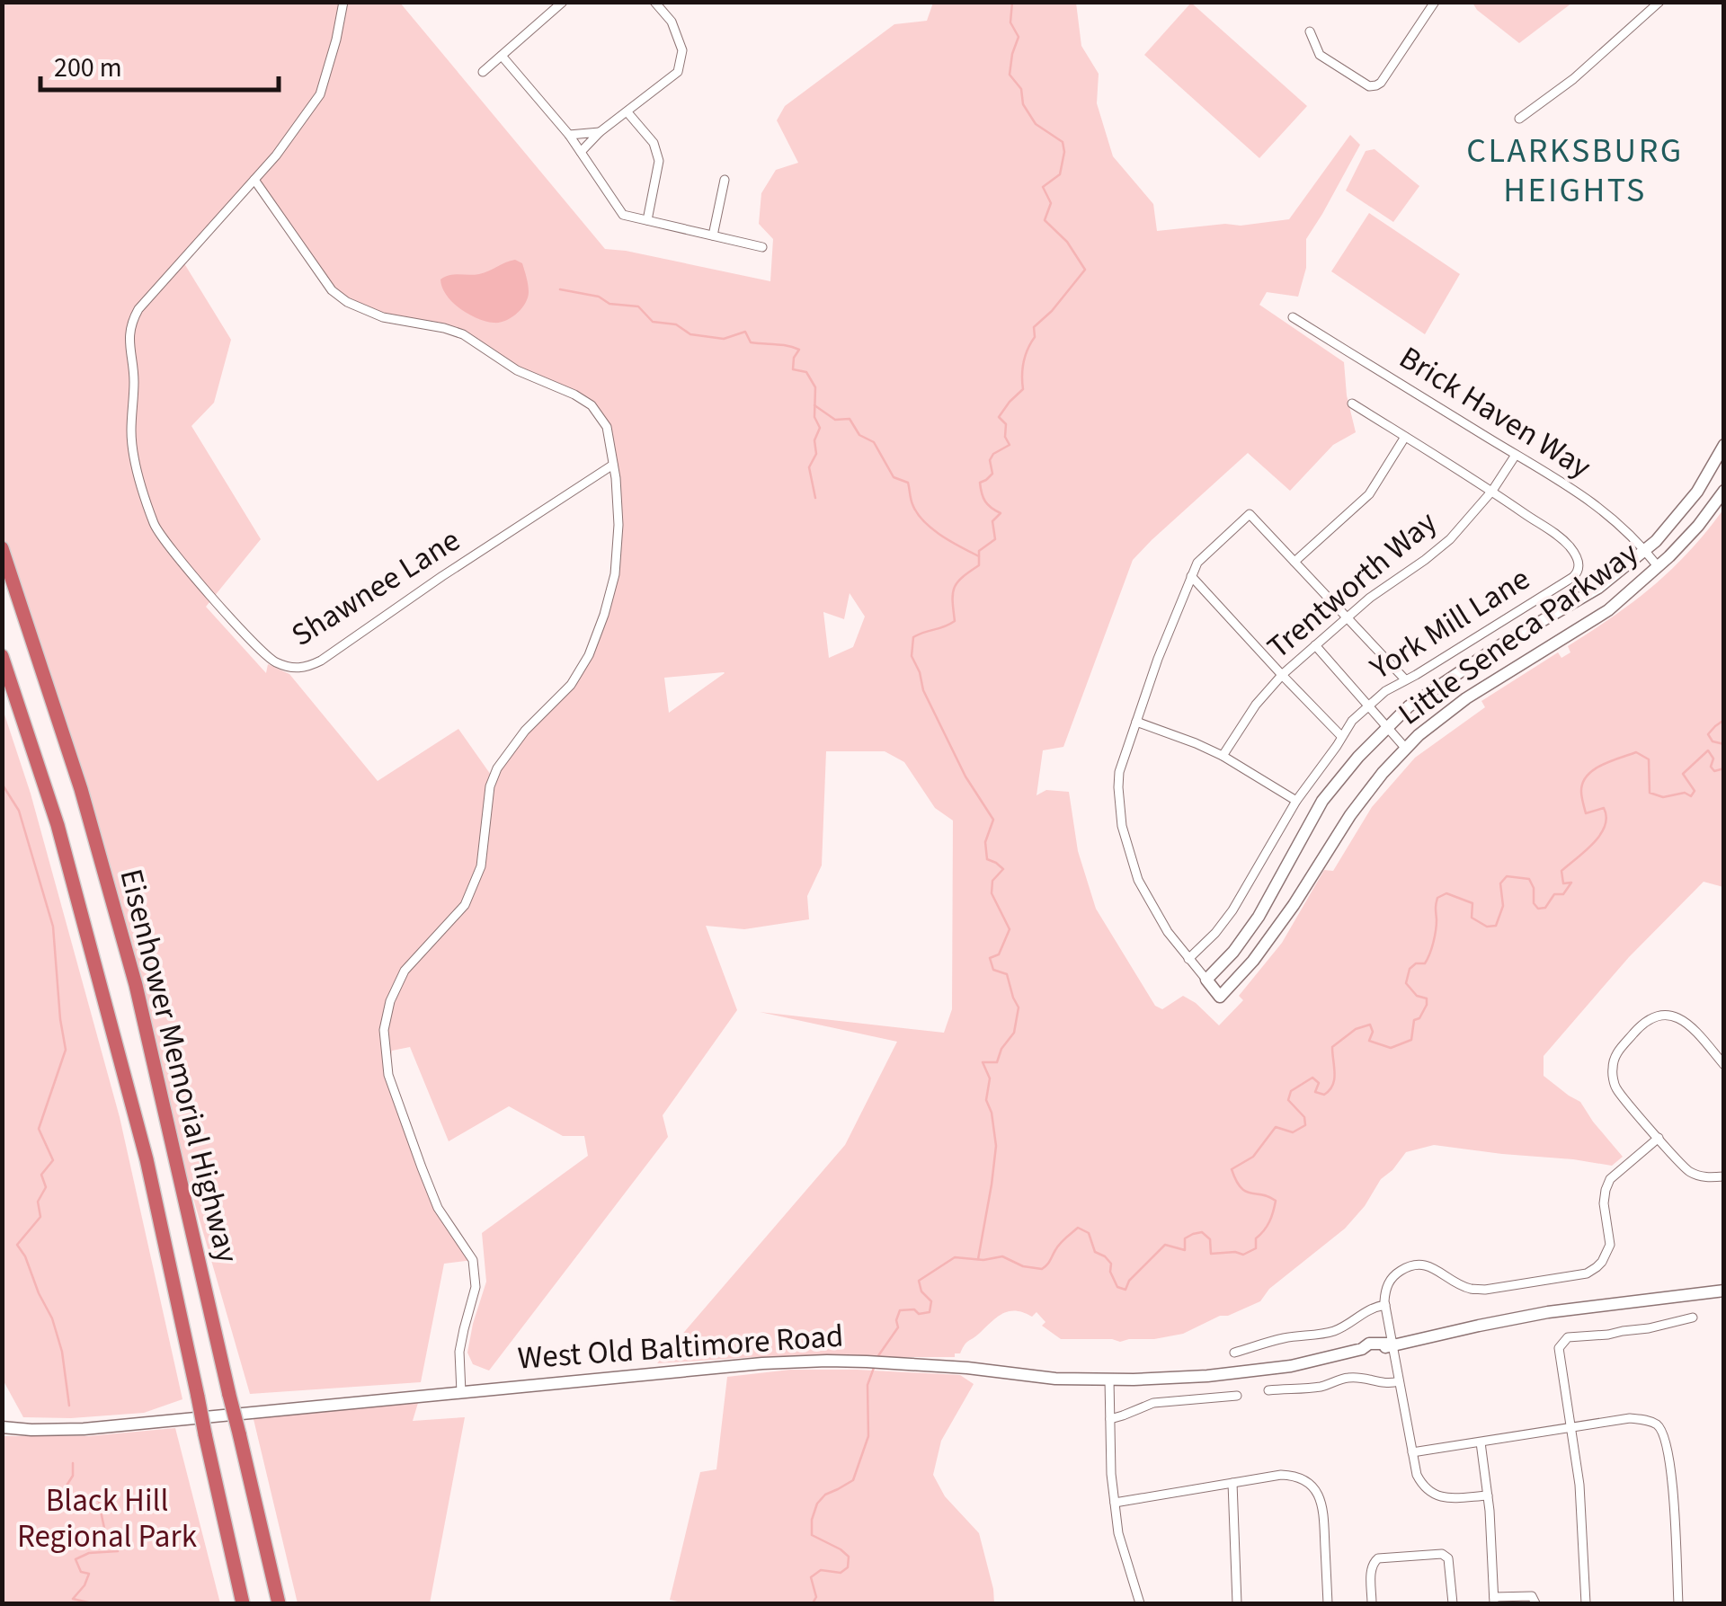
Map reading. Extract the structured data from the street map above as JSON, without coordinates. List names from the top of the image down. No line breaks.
{"streets":{"highway":["Eisenhower Memorial Highway"],"street":["Brick Haven Way","Trentworth Way","Shawnee Lane","York Mill Lane","Little Seneca Parkway","West Old Baltimore Road"]},"crossings":[["Brick Haven Way","Trentworth Way"],["Brick Haven Way","Little Seneca Parkway"],["Trentworth Way","York Mill Lane"]],"districts":["CLARKSBURG HEIGHTS"],"parks":["Black Hill Regional Park"],"scale_bar":"200 m"}
